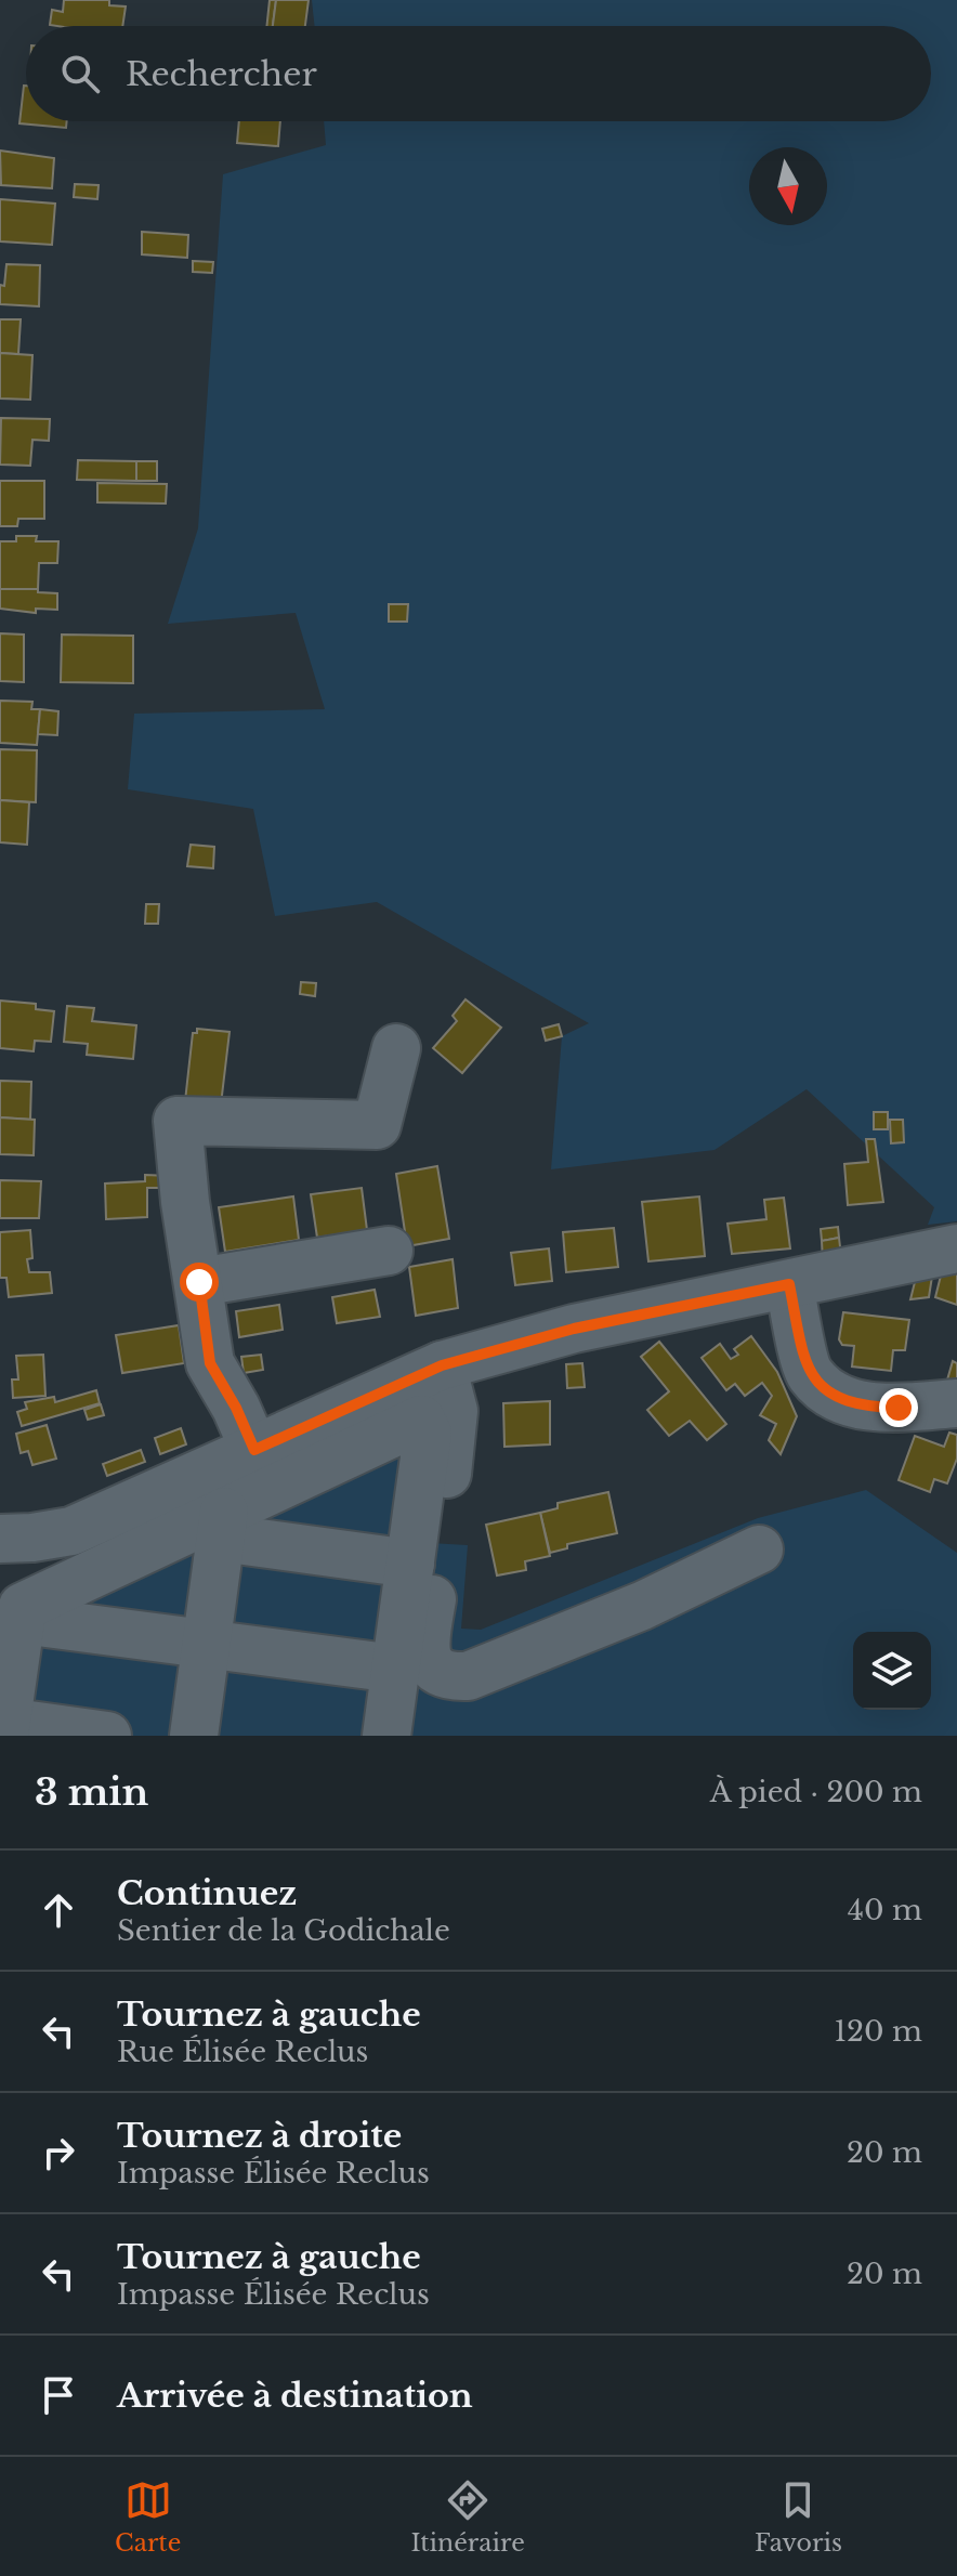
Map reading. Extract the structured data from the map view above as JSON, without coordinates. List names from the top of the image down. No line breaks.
{"north":"bottom","page":{"search":"Rechercher","heading":["3 min","À pied · 200 m"],"list":[["Continuez","Sentier de la Godichale","40 m"],["Tournez à gauche","Rue Élisée Reclus","120 m"],["Tournez à droite","Impasse Élisée Reclus","20 m"],["Tournez à gauche","Impasse Élisée Reclus","20 m"],"Arrivée à destination"],"nav":["Carte","Itinéraire","Favoris"]}}
